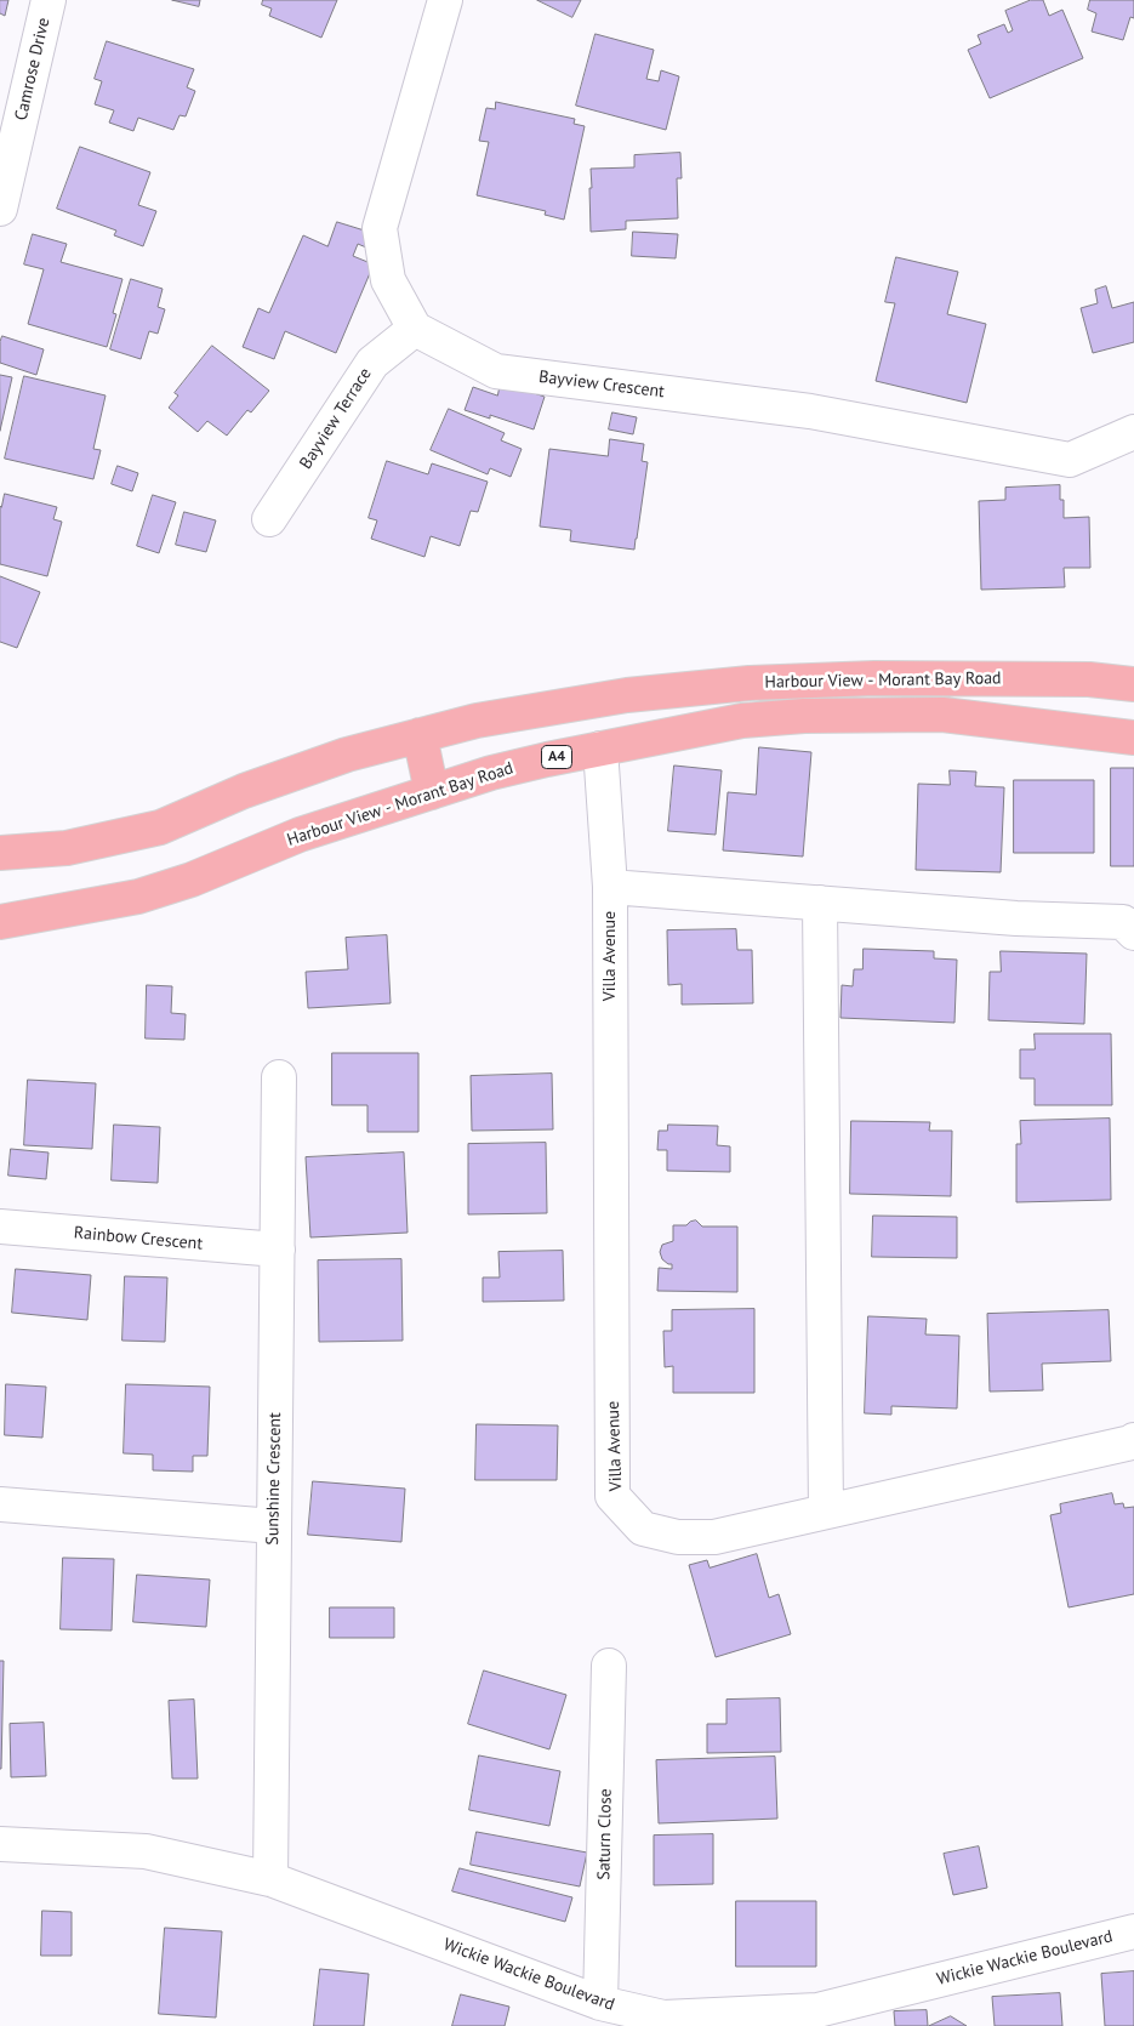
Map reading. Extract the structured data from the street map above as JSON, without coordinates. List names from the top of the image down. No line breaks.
{"streets":{"highway":["Harbour View - Morant Bay Road","A4"],"street":["Camrose Drive","Bayview Crescent","Bayview Terrace","Villa Avenue","Rainbow Crescent","Sunshine Crescent","Saturn Close","Wickie Wackie Boulevard"]},"crossings":[["Bayview Crescent","Bayview Terrace"],["Harbour View - Morant Bay Road","Villa Avenue"],["Rainbow Crescent","Sunshine Crescent"],["Sunshine Crescent","Wickie Wackie Boulevard"],["Saturn Close","Wickie Wackie Boulevard"]]}
